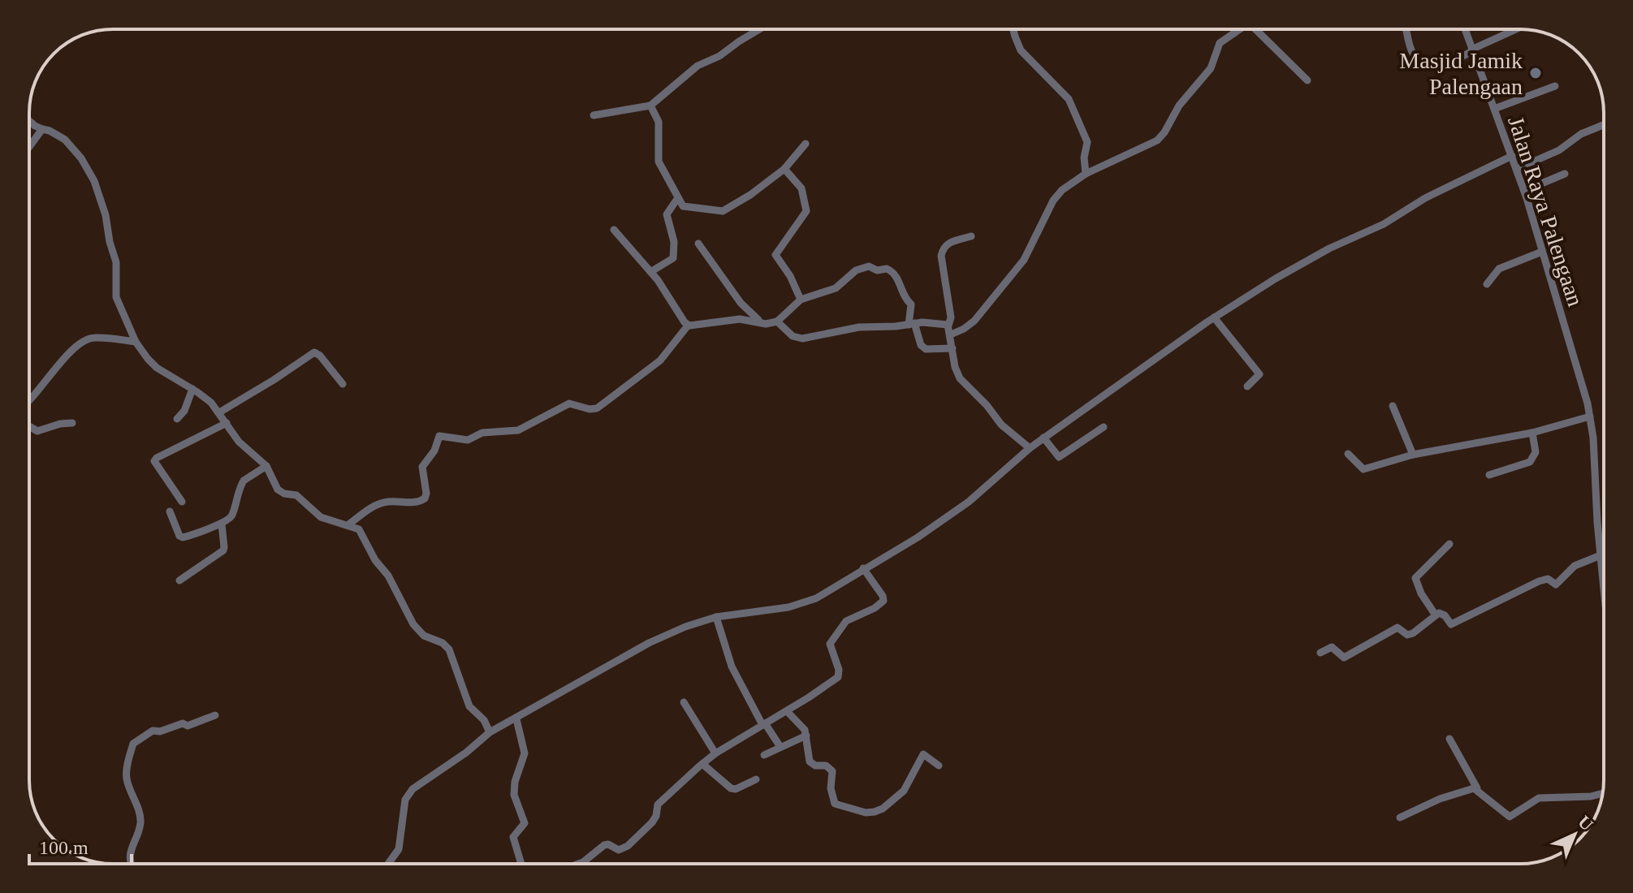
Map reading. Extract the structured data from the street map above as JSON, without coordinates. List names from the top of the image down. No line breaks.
{"streets":{"street":["Jalan Raya Palengaan"]},"places":["Masjid Jamik Palengaan"],"scale_bar":"100 m","north":"top right"}
